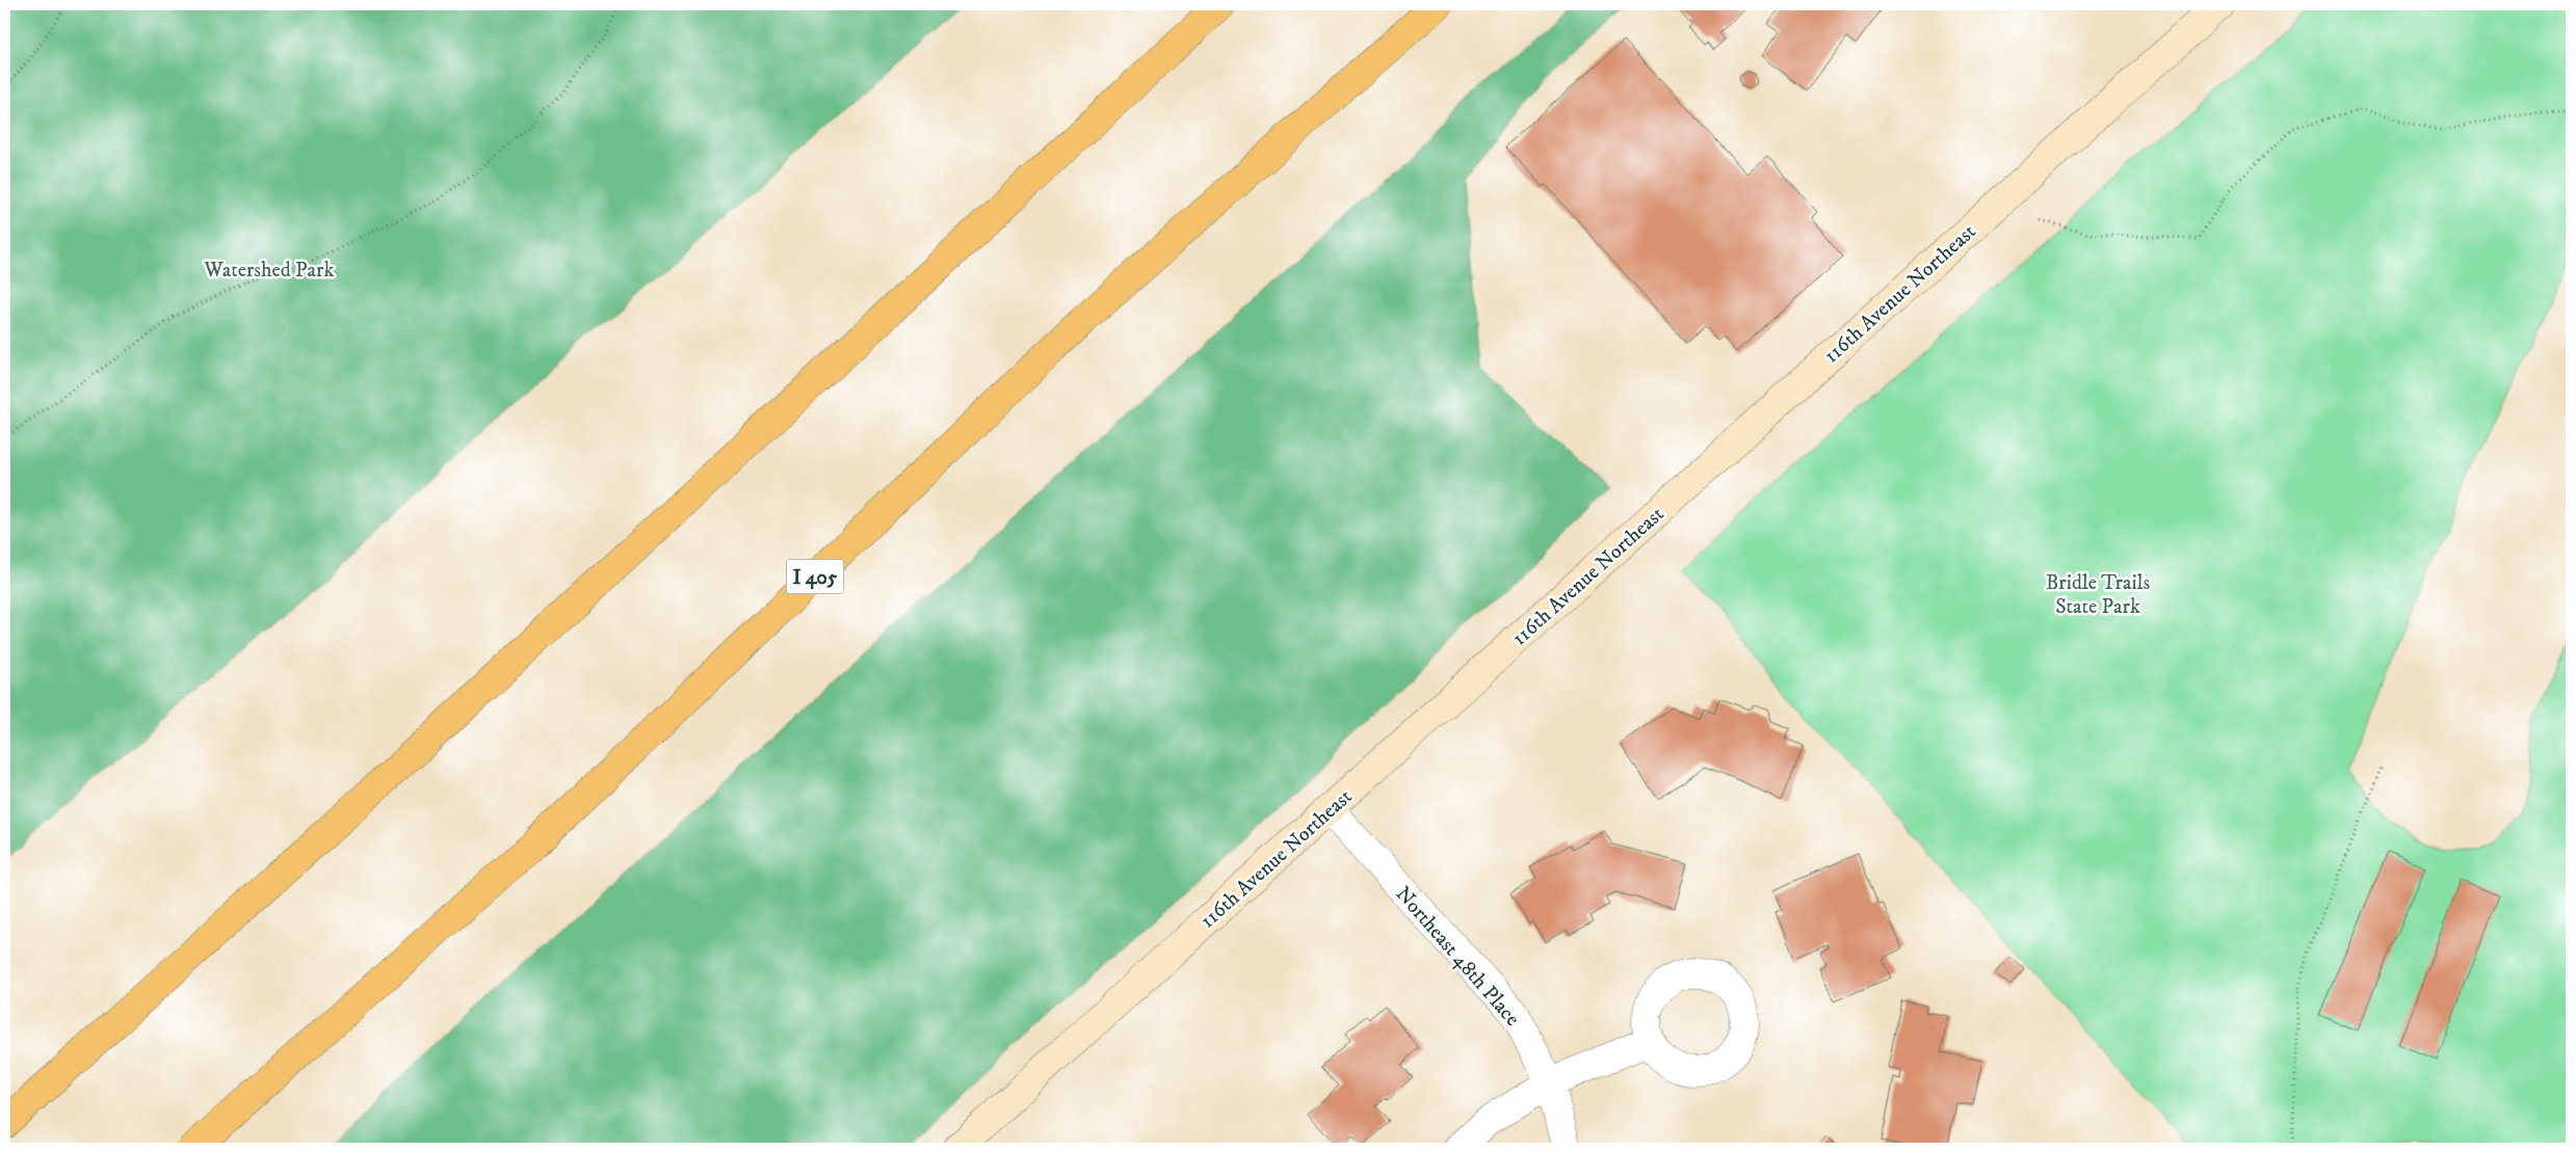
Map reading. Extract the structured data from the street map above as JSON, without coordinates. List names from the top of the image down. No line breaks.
{"streets":{"highway":["I 405"],"street":["116th Avenue Northeast","Northeast 48th Place"]},"crossings":[["116th Avenue Northeast","Northeast 48th Place"]],"parks":["Watershed Park","Bridle Trails State Park"]}
